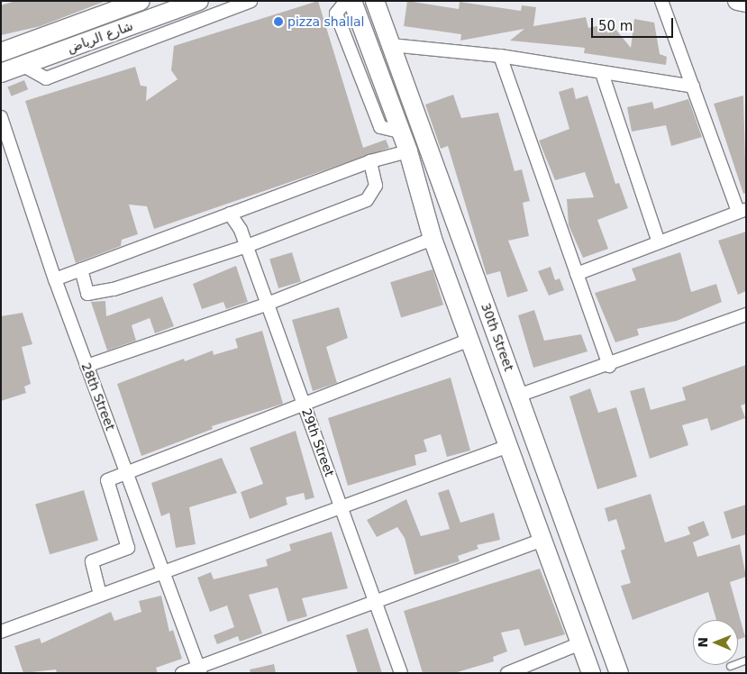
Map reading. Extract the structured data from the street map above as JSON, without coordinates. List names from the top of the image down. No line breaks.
{"streets":{"street":["شارع الرياض","30th Street","28th Street","29th Street"]},"places":["pizza shallal"],"scale_bar":"50 m","north":"left"}
